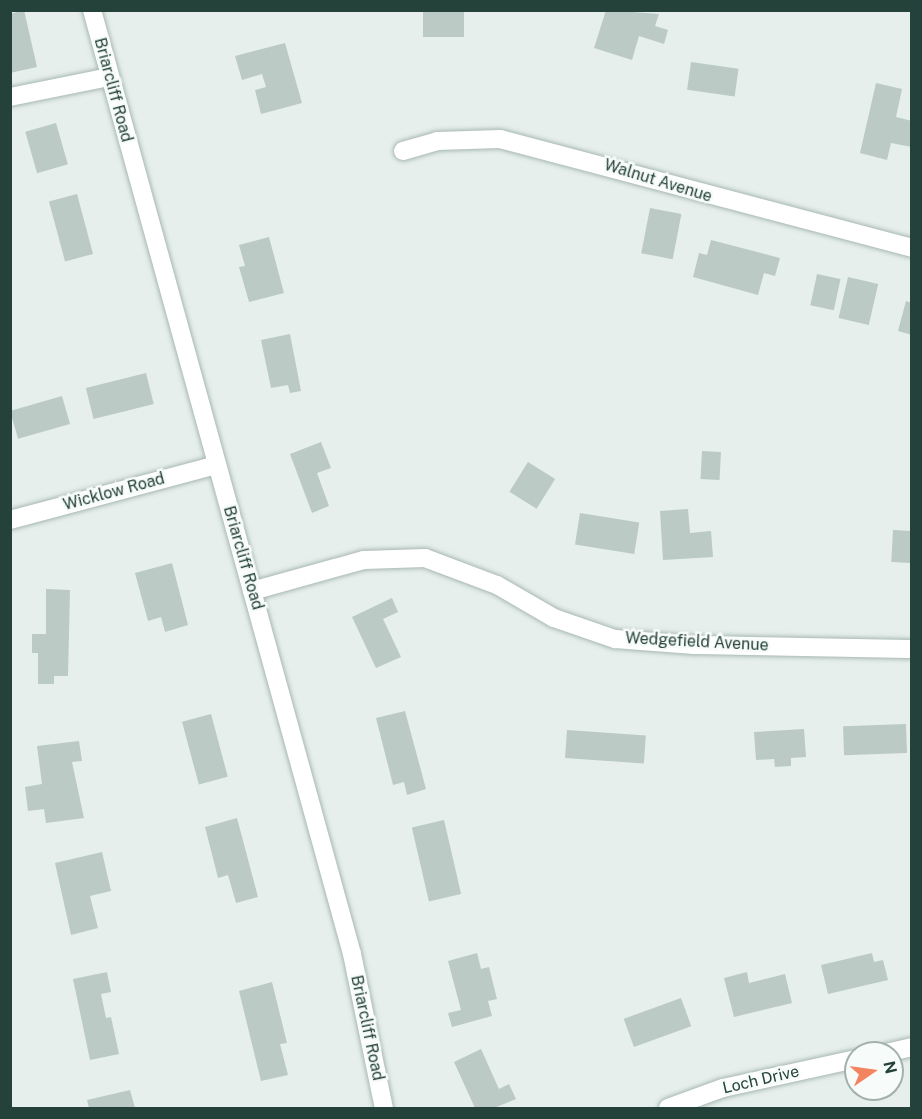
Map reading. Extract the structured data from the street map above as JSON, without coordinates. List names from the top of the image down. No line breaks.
{"streets":{"street":["Briarcliff Road","Walnut Avenue","Wicklow Road","Wedgefield Avenue","Loch Drive"]},"crossings":[["Briarcliff Road","Wicklow Road"],["Briarcliff Road","Wedgefield Avenue"]],"north":"right"}
